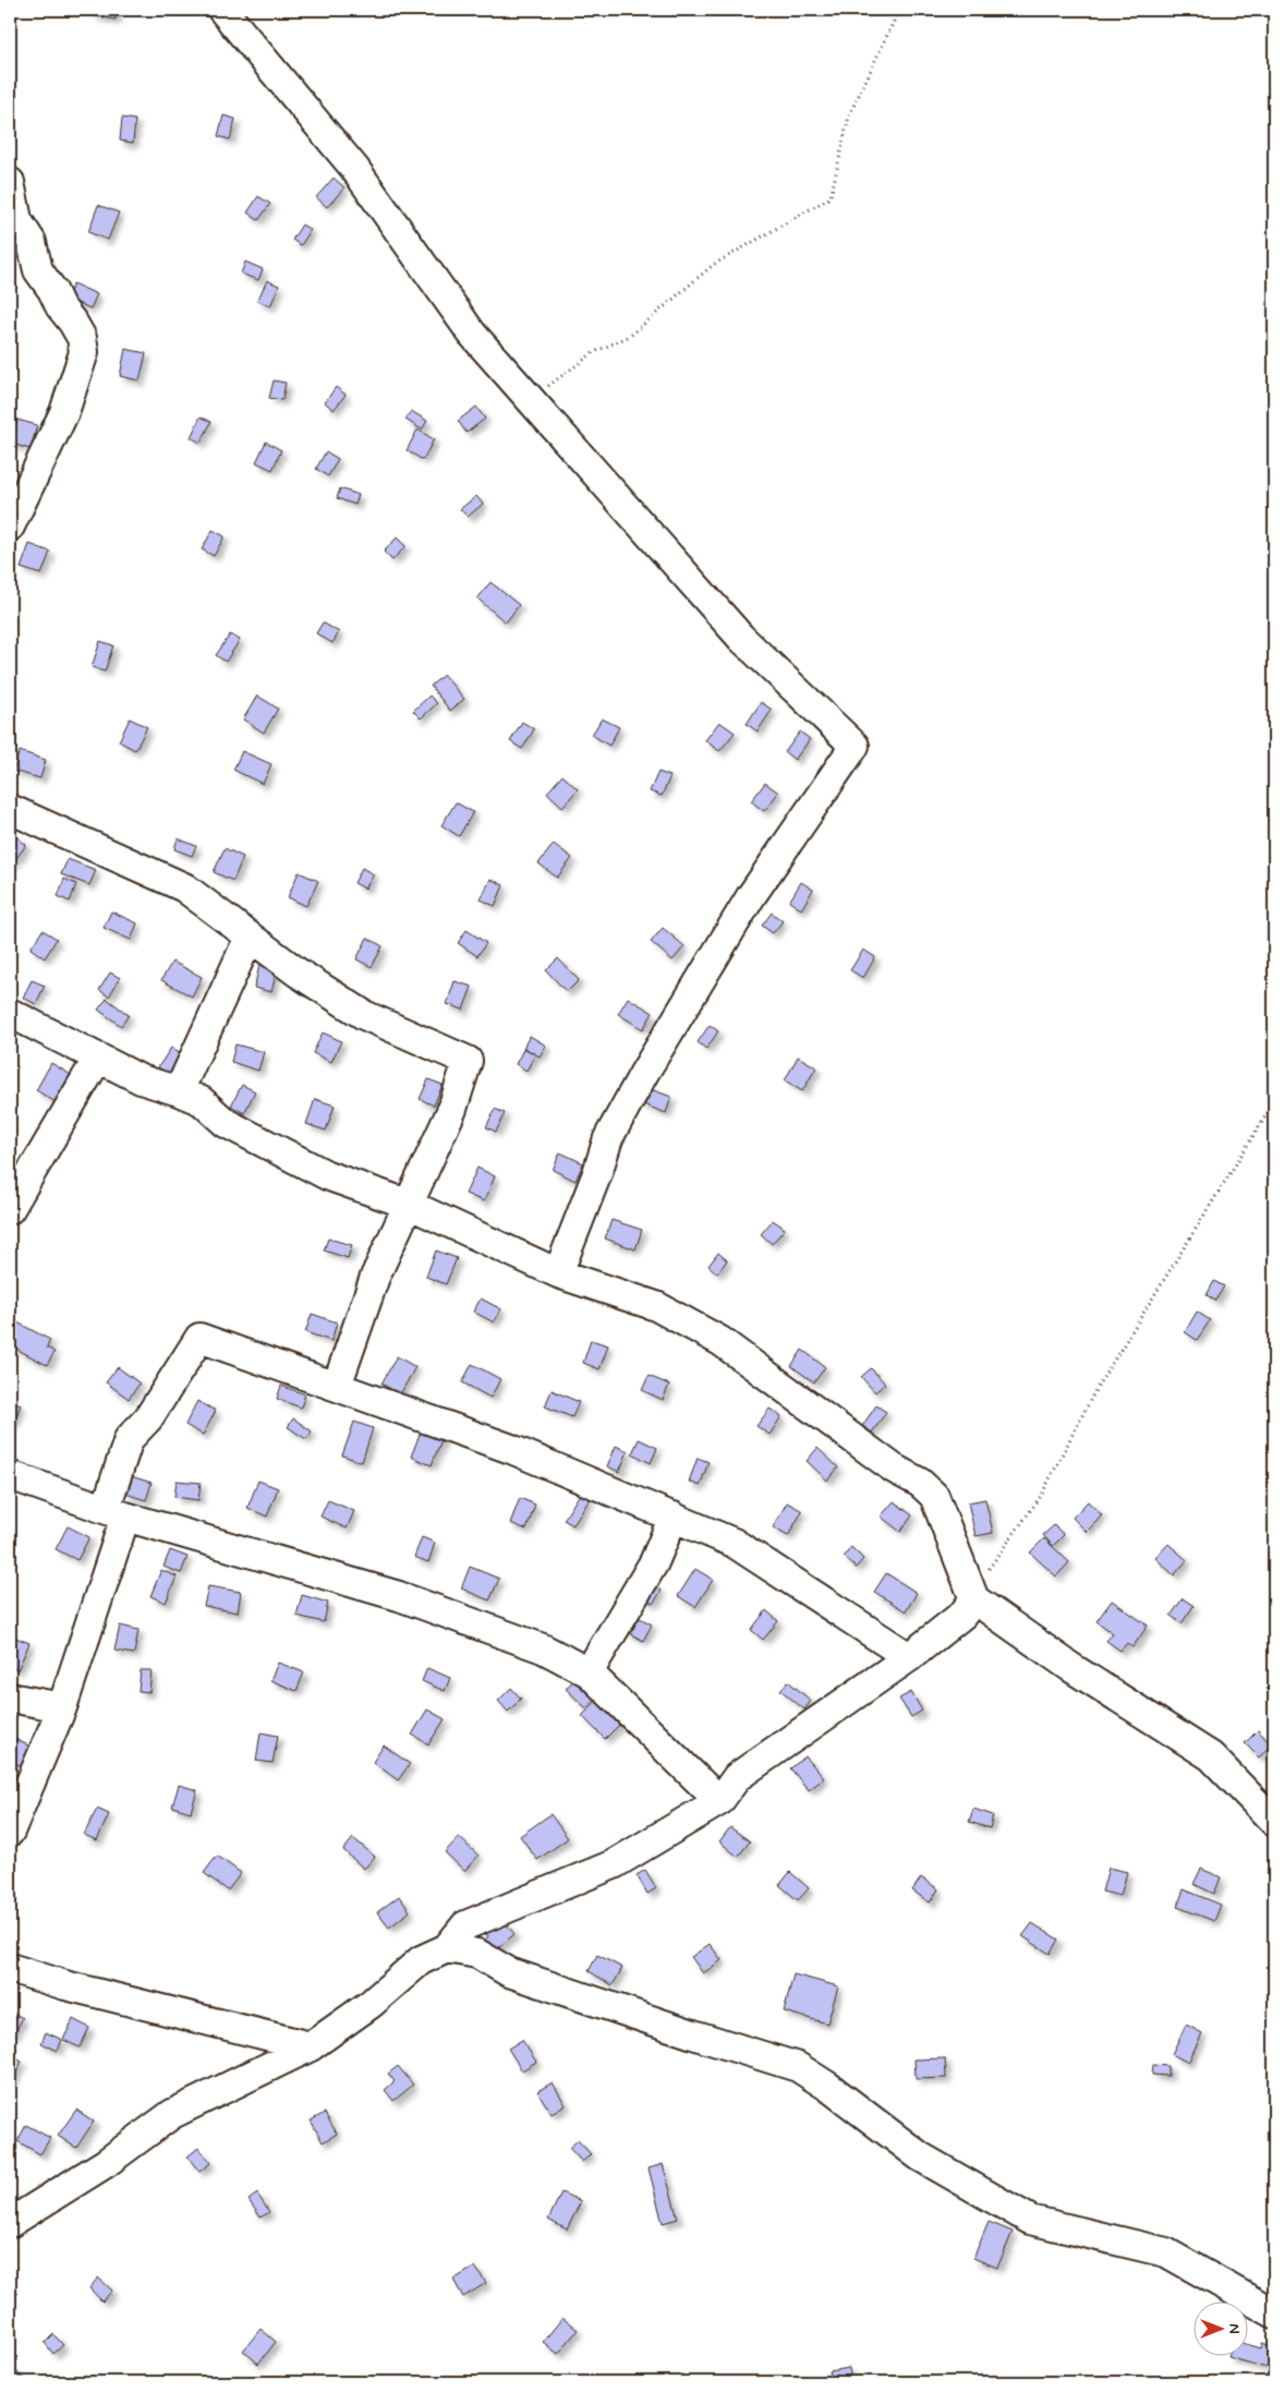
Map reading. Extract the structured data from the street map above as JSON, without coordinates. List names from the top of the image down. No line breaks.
{"north":"right"}
